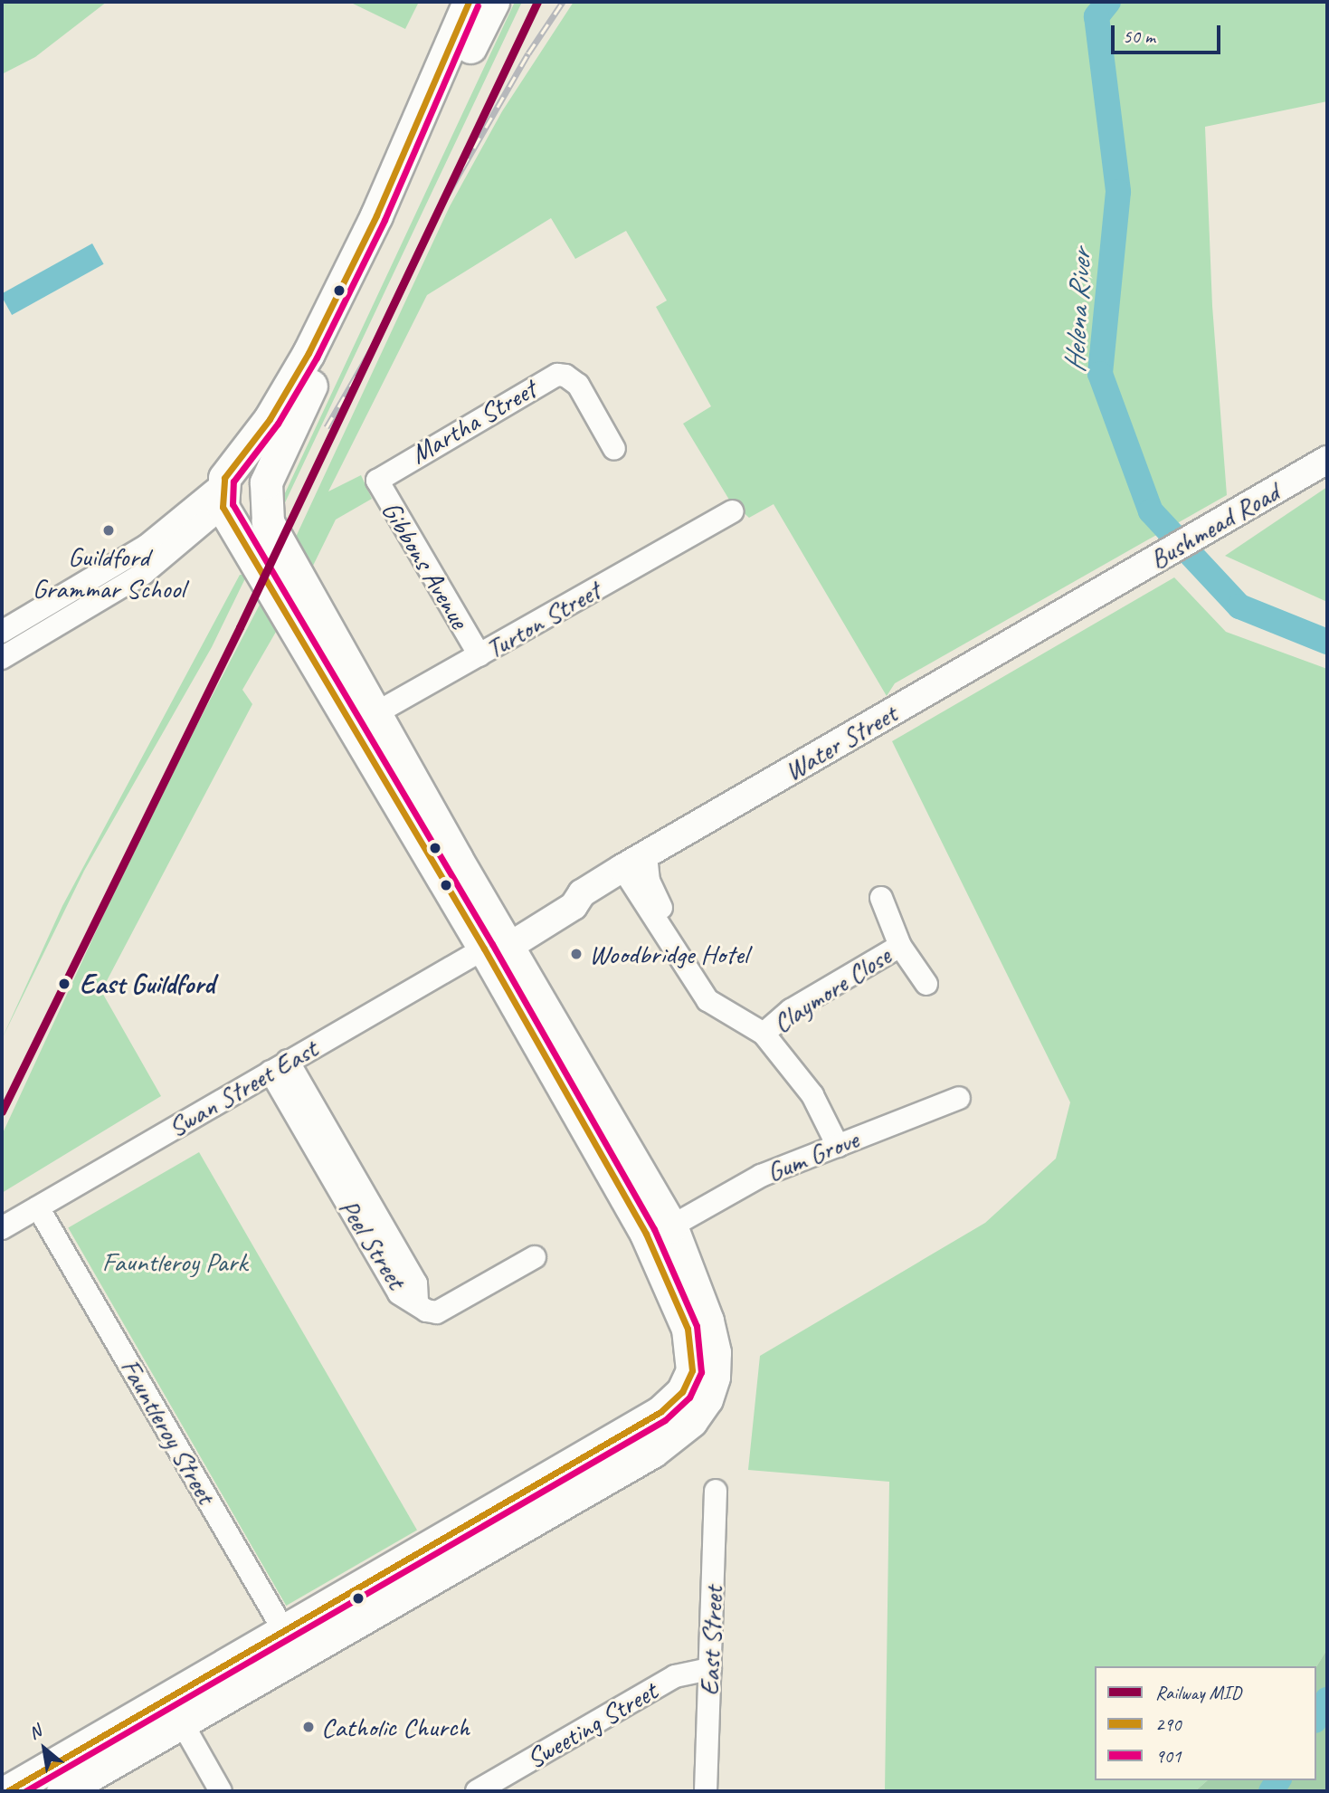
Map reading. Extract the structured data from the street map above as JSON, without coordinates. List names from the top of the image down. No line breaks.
{"streets":{"main road":["Bushmead Road","Water Street"],"street":["Martha Street","Gibbons Avenue","Turton Street","Claymore Close","Swan Street East","Gum Grove","Peel Street","Fauntleroy Street","East Street","Sweeting Street"]},"crossings":[["Martha Street","Gibbons Avenue"],["Bushmead Road","Water Street"],["Gibbons Avenue","Turton Street"],["Water Street","Swan Street East"],["Swan Street East","Peel Street"],["Swan Street East","Fauntleroy Street"],["East Street","Sweeting Street"]],"water":["Helena River"],"parks":["Fauntleroy Park"],"places":["Guildford Grammar School","Woodbridge Hotel","East Guildford","Catholic Church"],"lines":["rail line MID","transit line 290","transit line 901"],"legend":["Railway MID","290","901"],"scale_bar":"50 m","north":"top left"}
